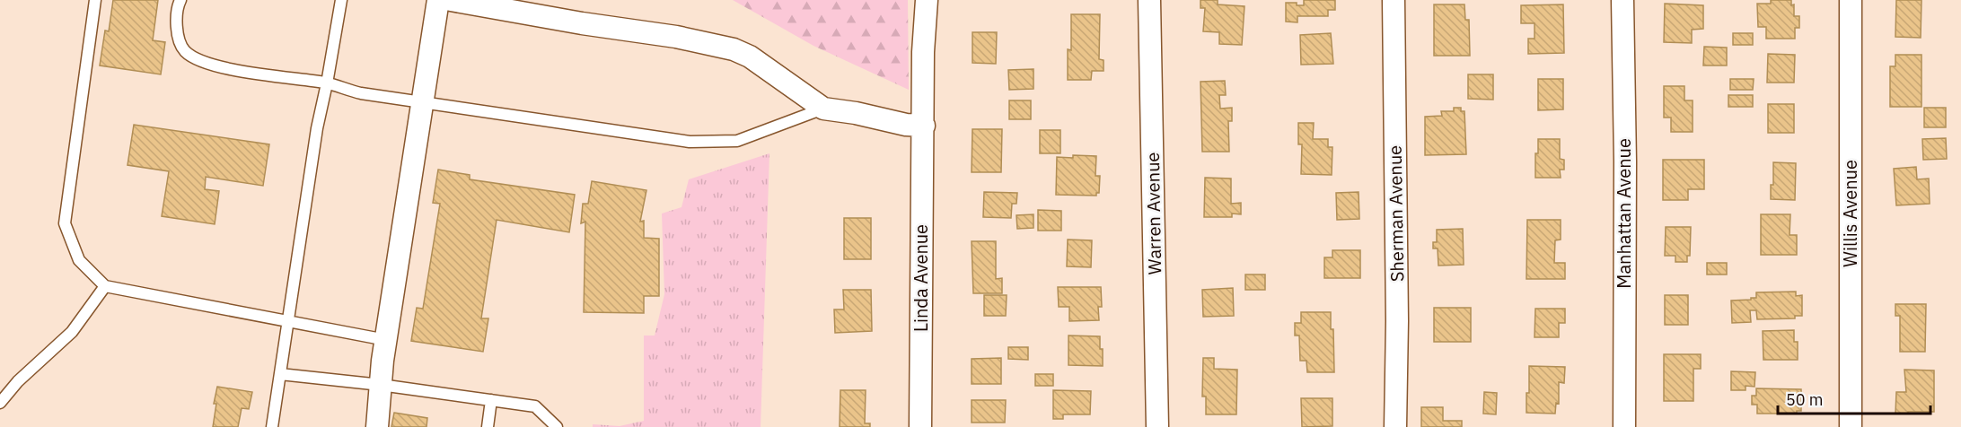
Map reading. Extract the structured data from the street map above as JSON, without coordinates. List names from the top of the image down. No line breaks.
{"streets":{"street":["Warren Avenue","Sherman Avenue","Manhattan Avenue","Willis Avenue","Linda Avenue"]},"scale_bar":"50 m"}
